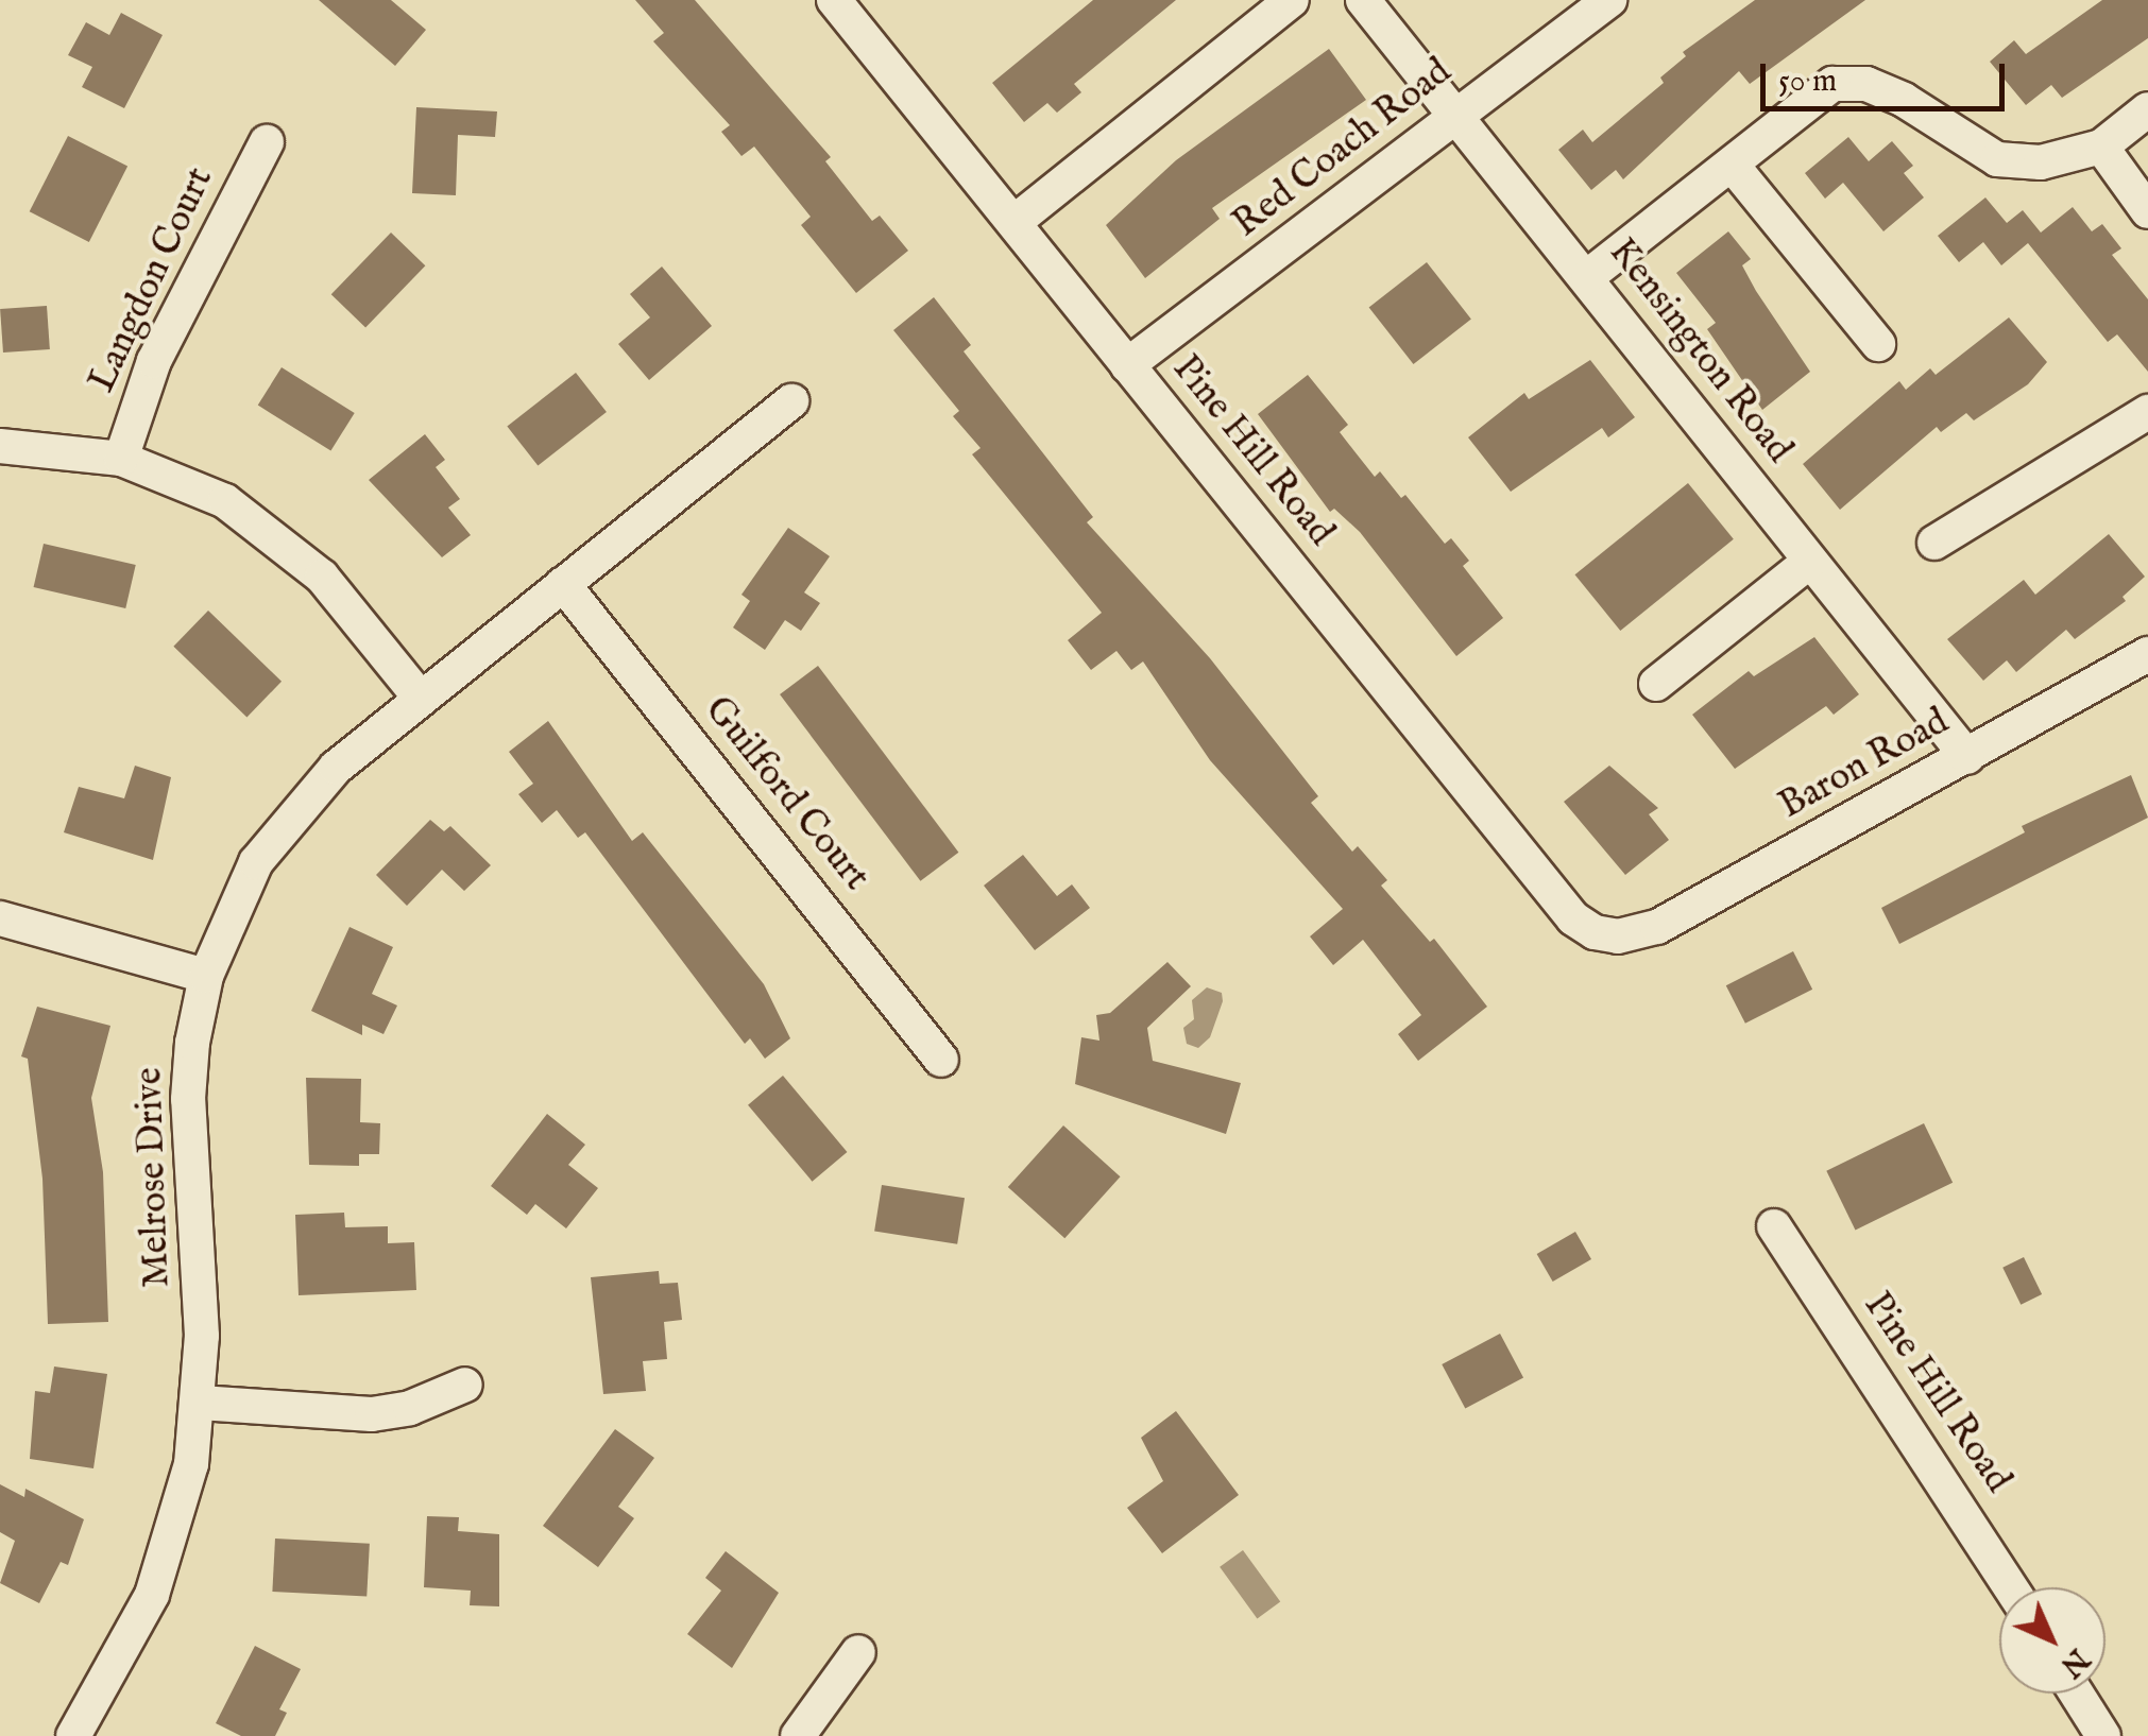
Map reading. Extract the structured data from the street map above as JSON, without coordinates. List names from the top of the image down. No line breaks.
{"streets":{"street":["Red Coach Road","Langdon Court","Kensington Road","Pine Hill Road","Baron Road","Guilford Court","Melrose Drive"]},"crossings":[["Red Coach Road","Kensington Road"],["Red Coach Road","Pine Hill Road"],["Kensington Road","Baron Road"],["Pine Hill Road","Baron Road"],["Guilford Court","Melrose Drive"]],"scale_bar":"50 m","north":"bottom right"}
